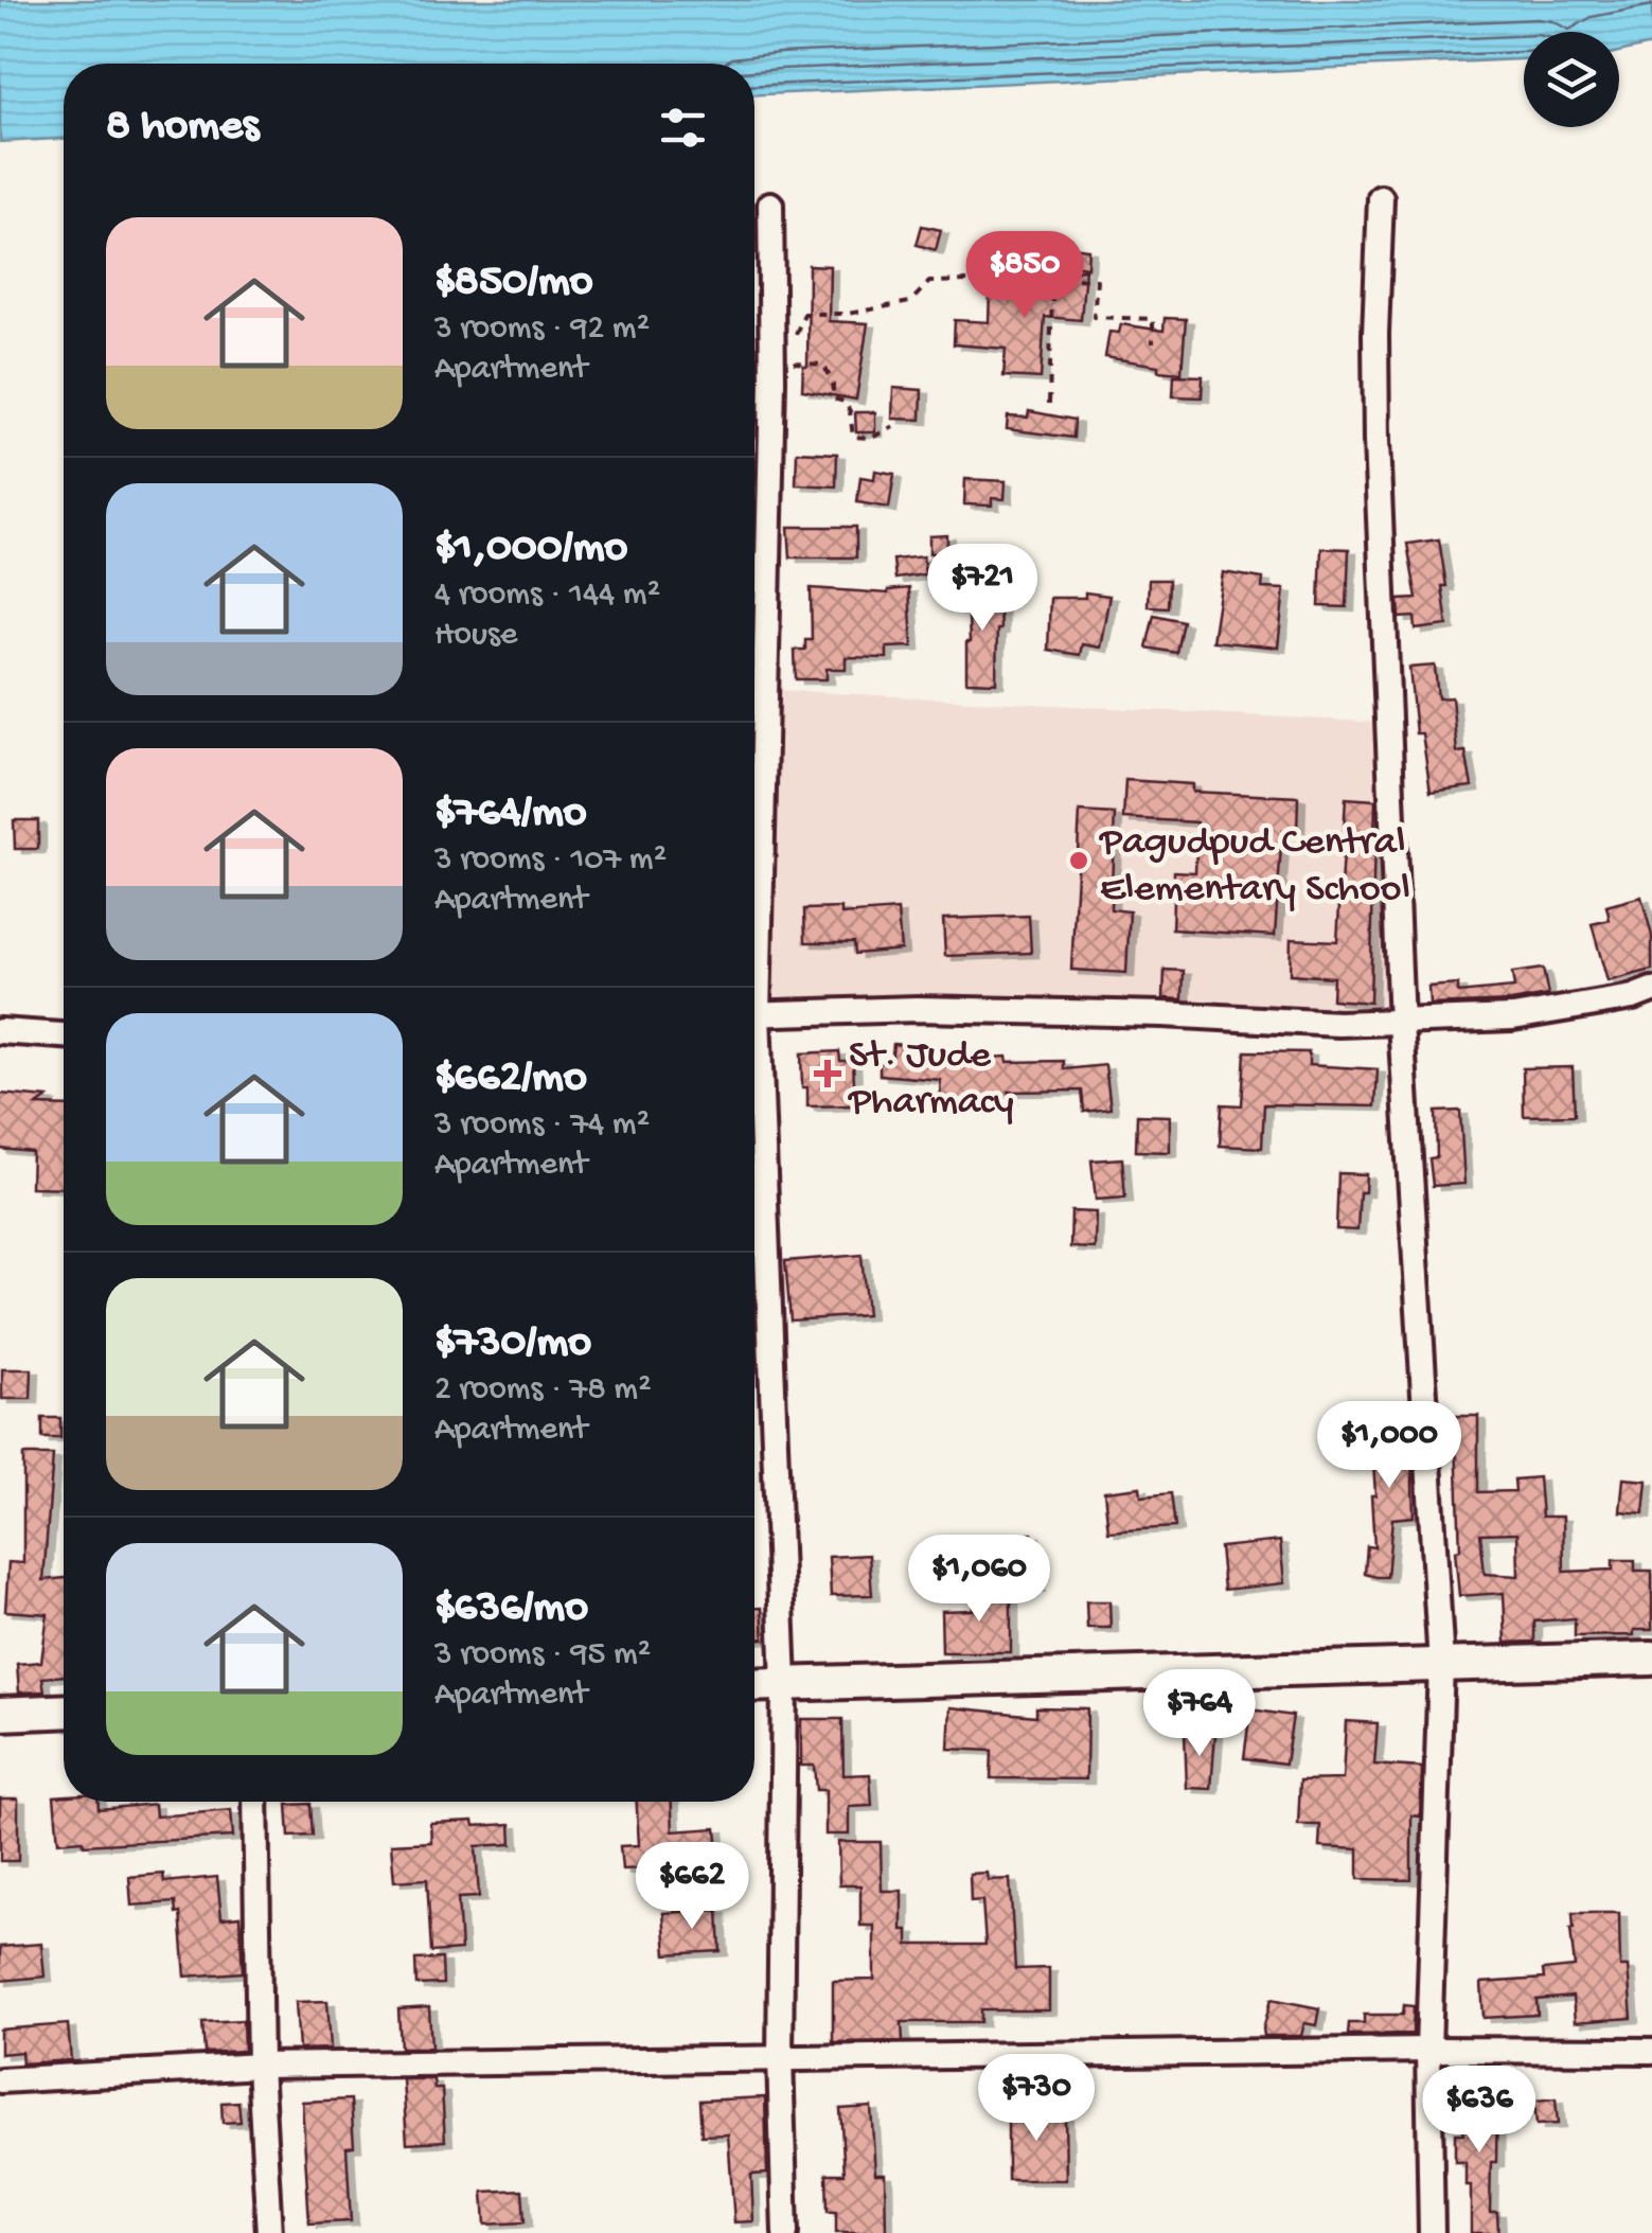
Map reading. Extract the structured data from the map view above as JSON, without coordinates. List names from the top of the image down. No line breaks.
{"places":{"other":["Pagudpud Central Elementary School"],"health":["St. Jude Pharmacy"]},"page":{"heading":"8 homes","list":[{"name":"$850/mo","note":"3 rooms · 92 m² · Apartment"},{"name":"$1,000/mo","note":"4 rooms · 144 m² · House"},{"name":"$764/mo","note":"3 rooms · 107 m² · Apartment"},{"name":"$662/mo","note":"3 rooms · 74 m² · Apartment"},{"name":"$730/mo","note":"2 rooms · 78 m² · Apartment"},{"name":"$636/mo","note":"3 rooms · 95 m² · Apartment"}],"price":["$850","$721","$1,000","$1,060","$764","$662","$730","$636"]}}
